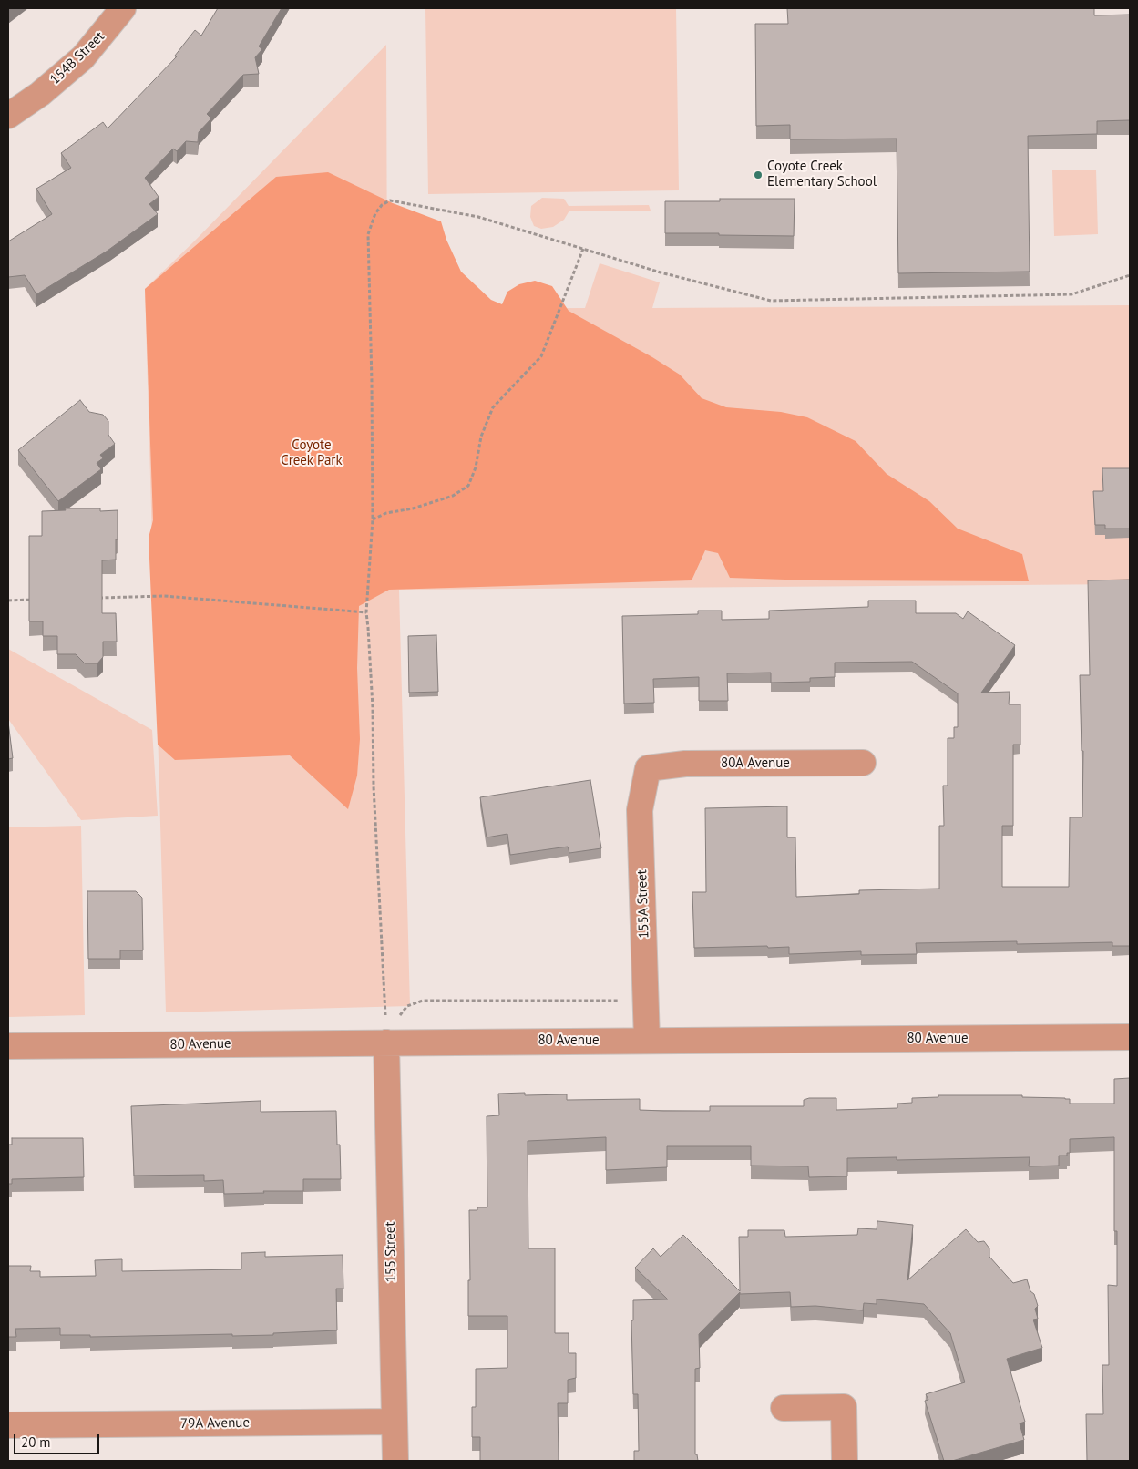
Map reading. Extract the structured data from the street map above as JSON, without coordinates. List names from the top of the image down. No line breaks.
{"streets":{"street":["154B Street","80A Avenue","155A Street","80 Avenue","155 Street","79A Avenue"]},"crossings":[["80A Avenue","155A Street"],["155A Street","80 Avenue"],["80 Avenue","155 Street"],["155 Street","79A Avenue"]],"parks":["Coyote Creek Park"],"places":["Coyote Creek Elementary School"],"scale_bar":"20 m"}
